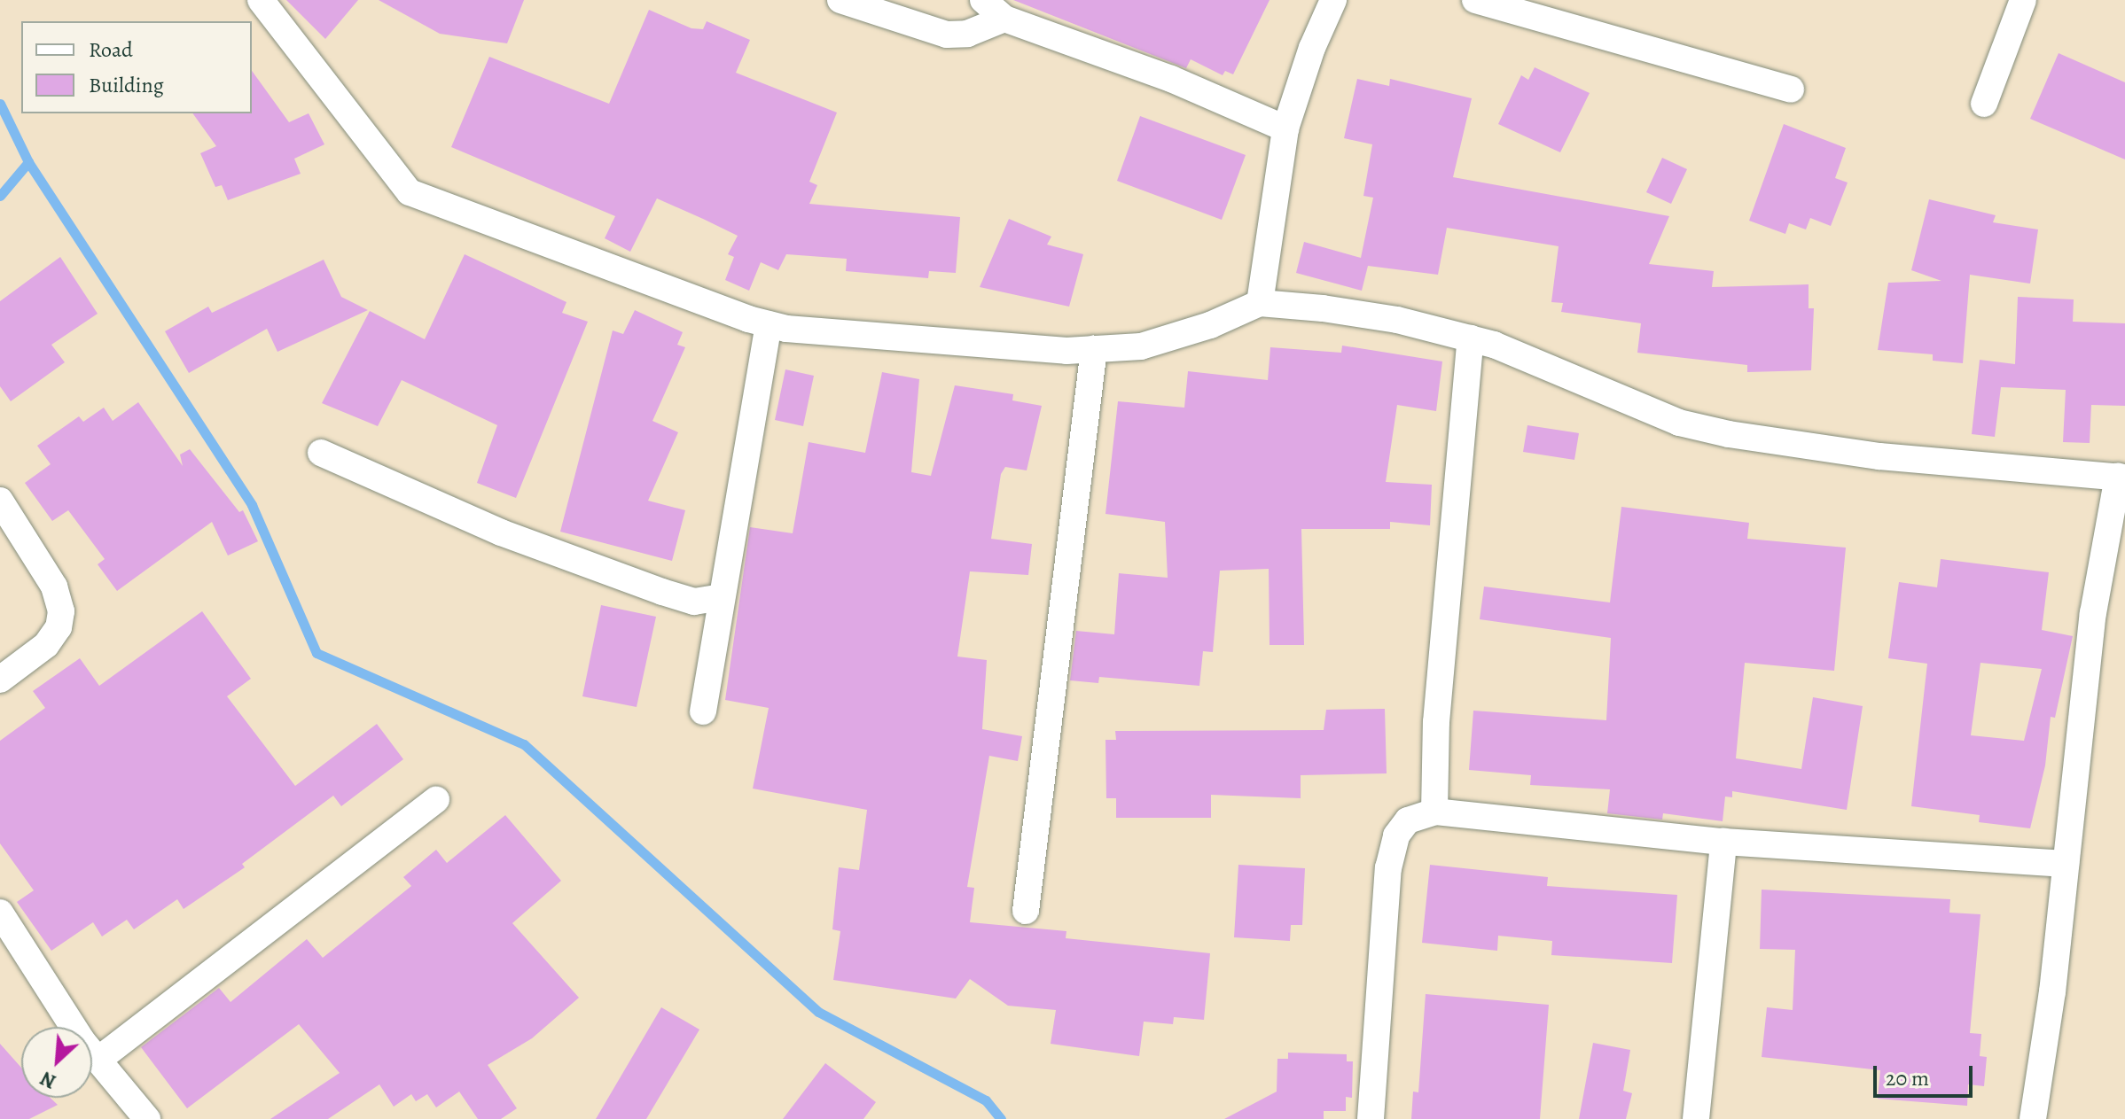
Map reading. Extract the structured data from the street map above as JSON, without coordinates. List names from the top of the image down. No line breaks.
{"legend":["Road","Building"],"scale_bar":"20 m","north":"bottom left"}
